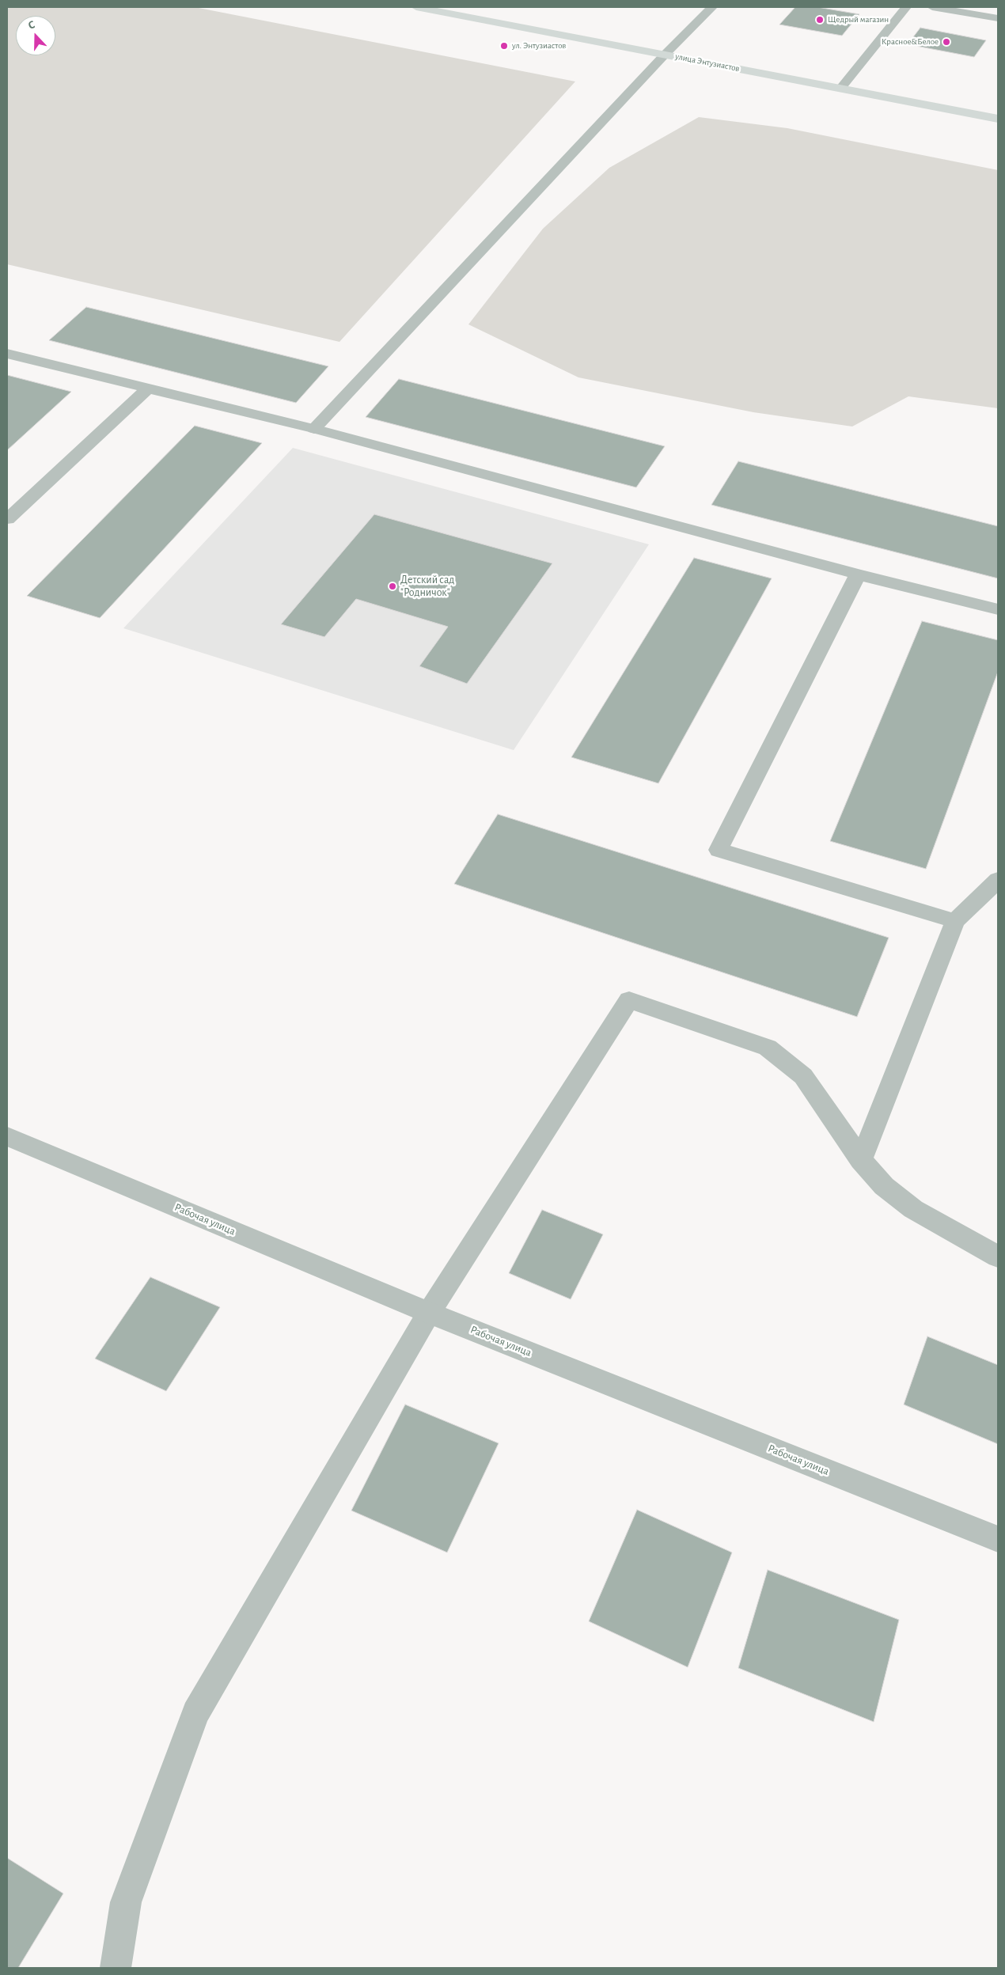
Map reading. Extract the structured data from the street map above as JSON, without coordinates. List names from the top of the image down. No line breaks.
{"streets":{"street":["улица Энтузиастов","Рабочая улица"]},"places":["Щедрый магазин","Красное&Белое","ул. Энтузиастов","Детский сад \"Родничок\""],"north":"top"}
